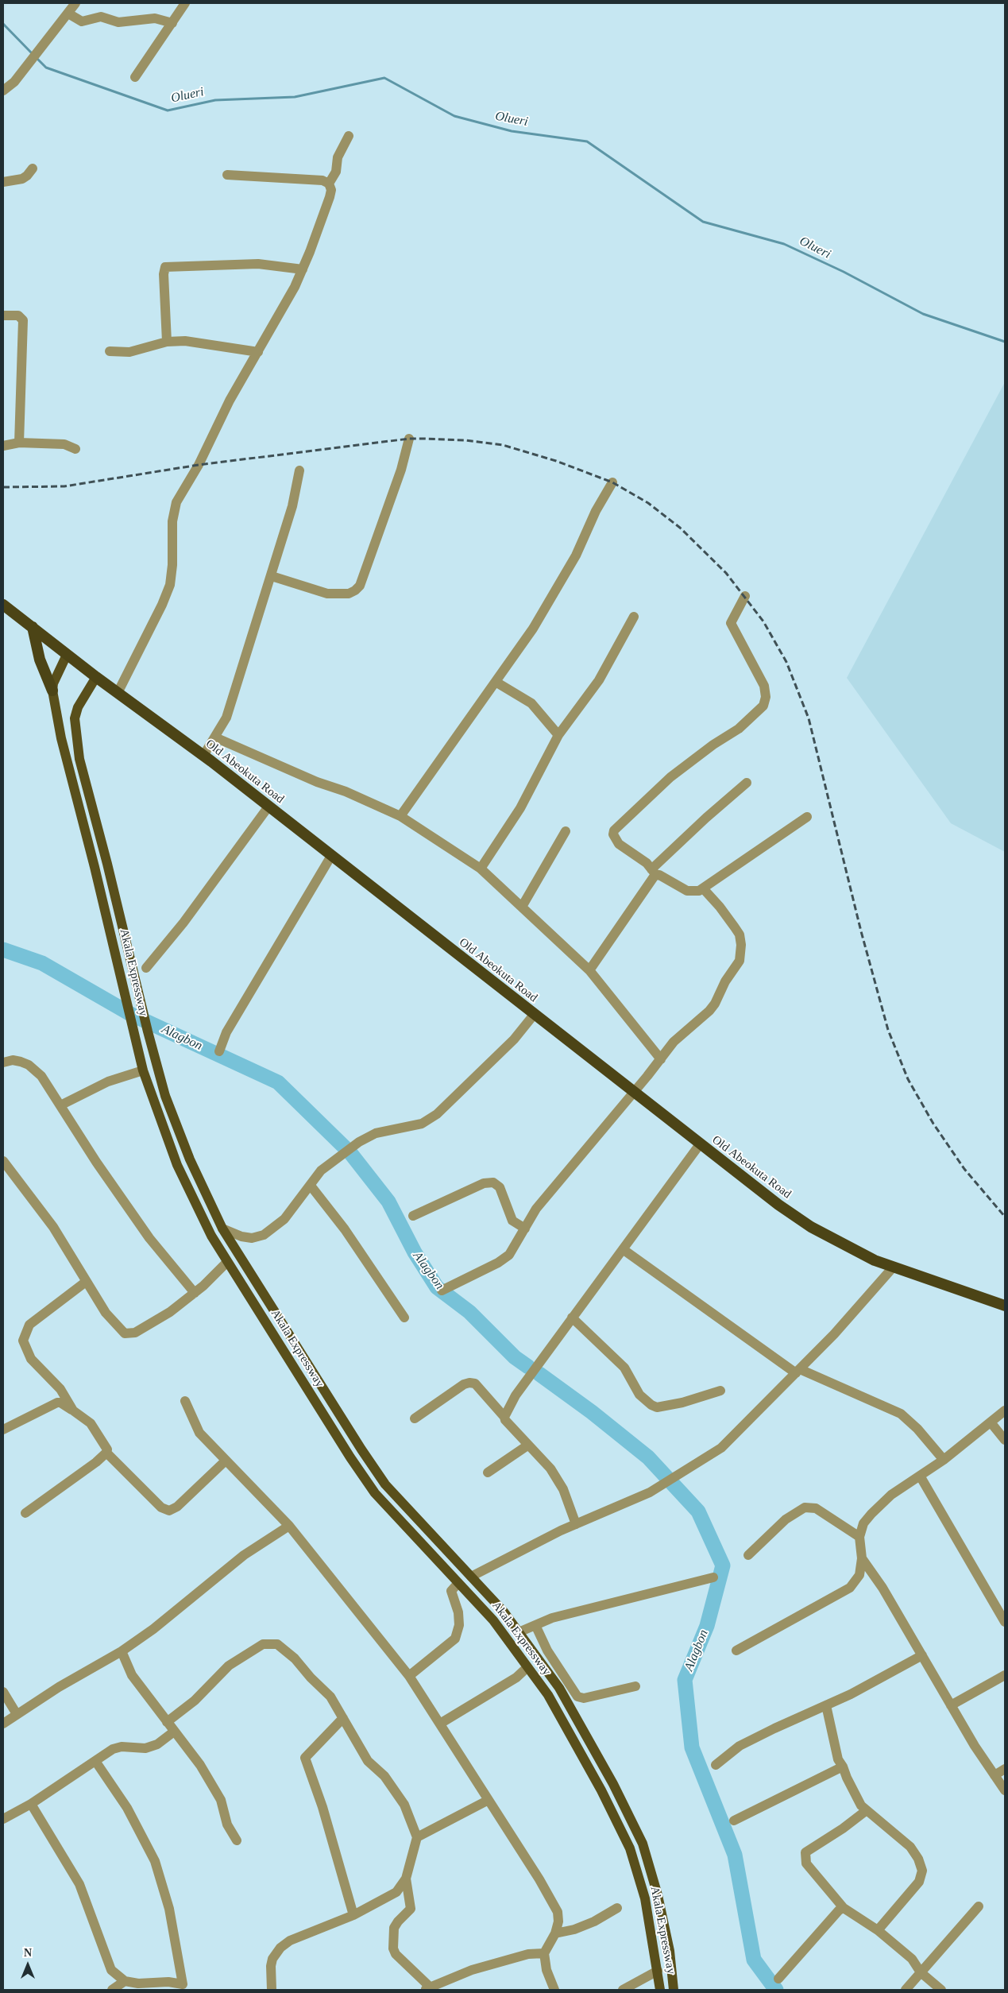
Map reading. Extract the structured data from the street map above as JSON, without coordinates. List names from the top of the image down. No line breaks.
{"streets":{"highway":["Old Abeokuta Road"],"main road":["Akala Expressway"]},"crossings":[["Old Abeokuta Road","Akala Expressway"]],"water":["Olueri","Alagbon"],"north":"top"}
